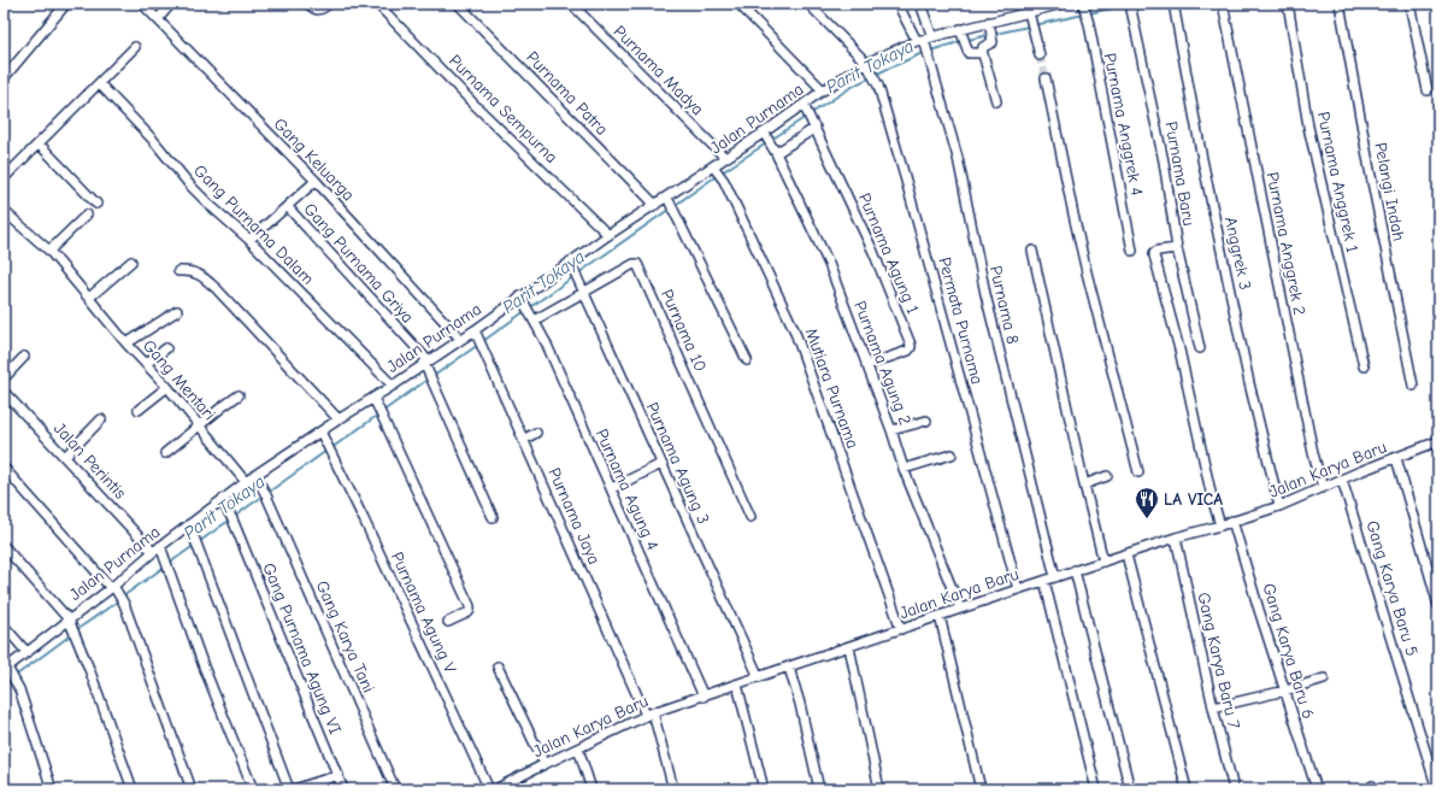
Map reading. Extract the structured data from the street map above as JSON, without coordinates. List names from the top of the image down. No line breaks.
{"streets":{"street":["Purnama Madya","Purnama Patra","Purnama Sempurna","Jalan Purnama","Purnama Anggrek 4","Gang Keluarga","Purnama Baru","Purnama Anggrek 1","Pelangi Indah","Gang Purnama Dalam","Purnama Anggrek 2","Purnama Agung 1","Anggrek 3","Gang Purnama Griya","Purnama 8","Permata Purnama","Purnama 10","Purnama Agung 2","Gang Mentari","Mutiara Purnama","Jalan Perintis","Purnama Agung 3","Jalan Karya Baru","Purnama Agung 4","Purnama Jaya","Gang Karya Baru 5","Purnama Agung V","Gang Karya Tani","Gang Purnama Agung VI","Gang Karya Baru 6","Gang Karya Baru 7"]},"crossings":[["Purnama Madya","Jalan Purnama"],["Purnama Patra","Jalan Purnama"],["Purnama Sempurna","Jalan Purnama"],["Jalan Purnama","Gang Keluarga"],["Jalan Purnama","Gang Purnama Dalam"],["Jalan Purnama","Purnama Agung 1"],["Jalan Purnama","Gang Purnama Griya"],["Jalan Purnama","Purnama 8"],["Jalan Purnama","Permata Purnama"],["Jalan Purnama","Purnama Agung 2"],["Jalan Purnama","Gang Mentari"],["Jalan Purnama","Mutiara Purnama"],["Jalan Purnama","Jalan Perintis"],["Jalan Purnama","Purnama Agung 3"],["Jalan Purnama","Purnama Agung 4"],["Jalan Purnama","Purnama Jaya"],["Jalan Purnama","Purnama Agung V"],["Jalan Purnama","Gang Karya Tani"],["Jalan Purnama","Gang Purnama Agung VI"],["Purnama Anggrek 2","Jalan Karya Baru"],["Purnama Agung 1","Purnama Agung 2"],["Anggrek 3","Jalan Karya Baru"],["Purnama 8","Jalan Karya Baru"],["Permata Purnama","Jalan Karya Baru"],["Purnama 10","Purnama Agung 3"],["Purnama 10","Purnama Agung 4"],["Purnama Agung 2","Jalan Karya Baru"],["Mutiara Purnama","Jalan Karya Baru"],["Purnama Agung 3","Jalan Karya Baru"],["Jalan Karya Baru","Purnama Agung 4"],["Jalan Karya Baru","Purnama Jaya"],["Jalan Karya Baru","Gang Karya Baru 5"],["Jalan Karya Baru","Gang Karya Baru 6"],["Jalan Karya Baru","Gang Karya Baru 7"]],"water":["Parit Tokaya"],"places":{"restaurant":["LA VICA"]}}
